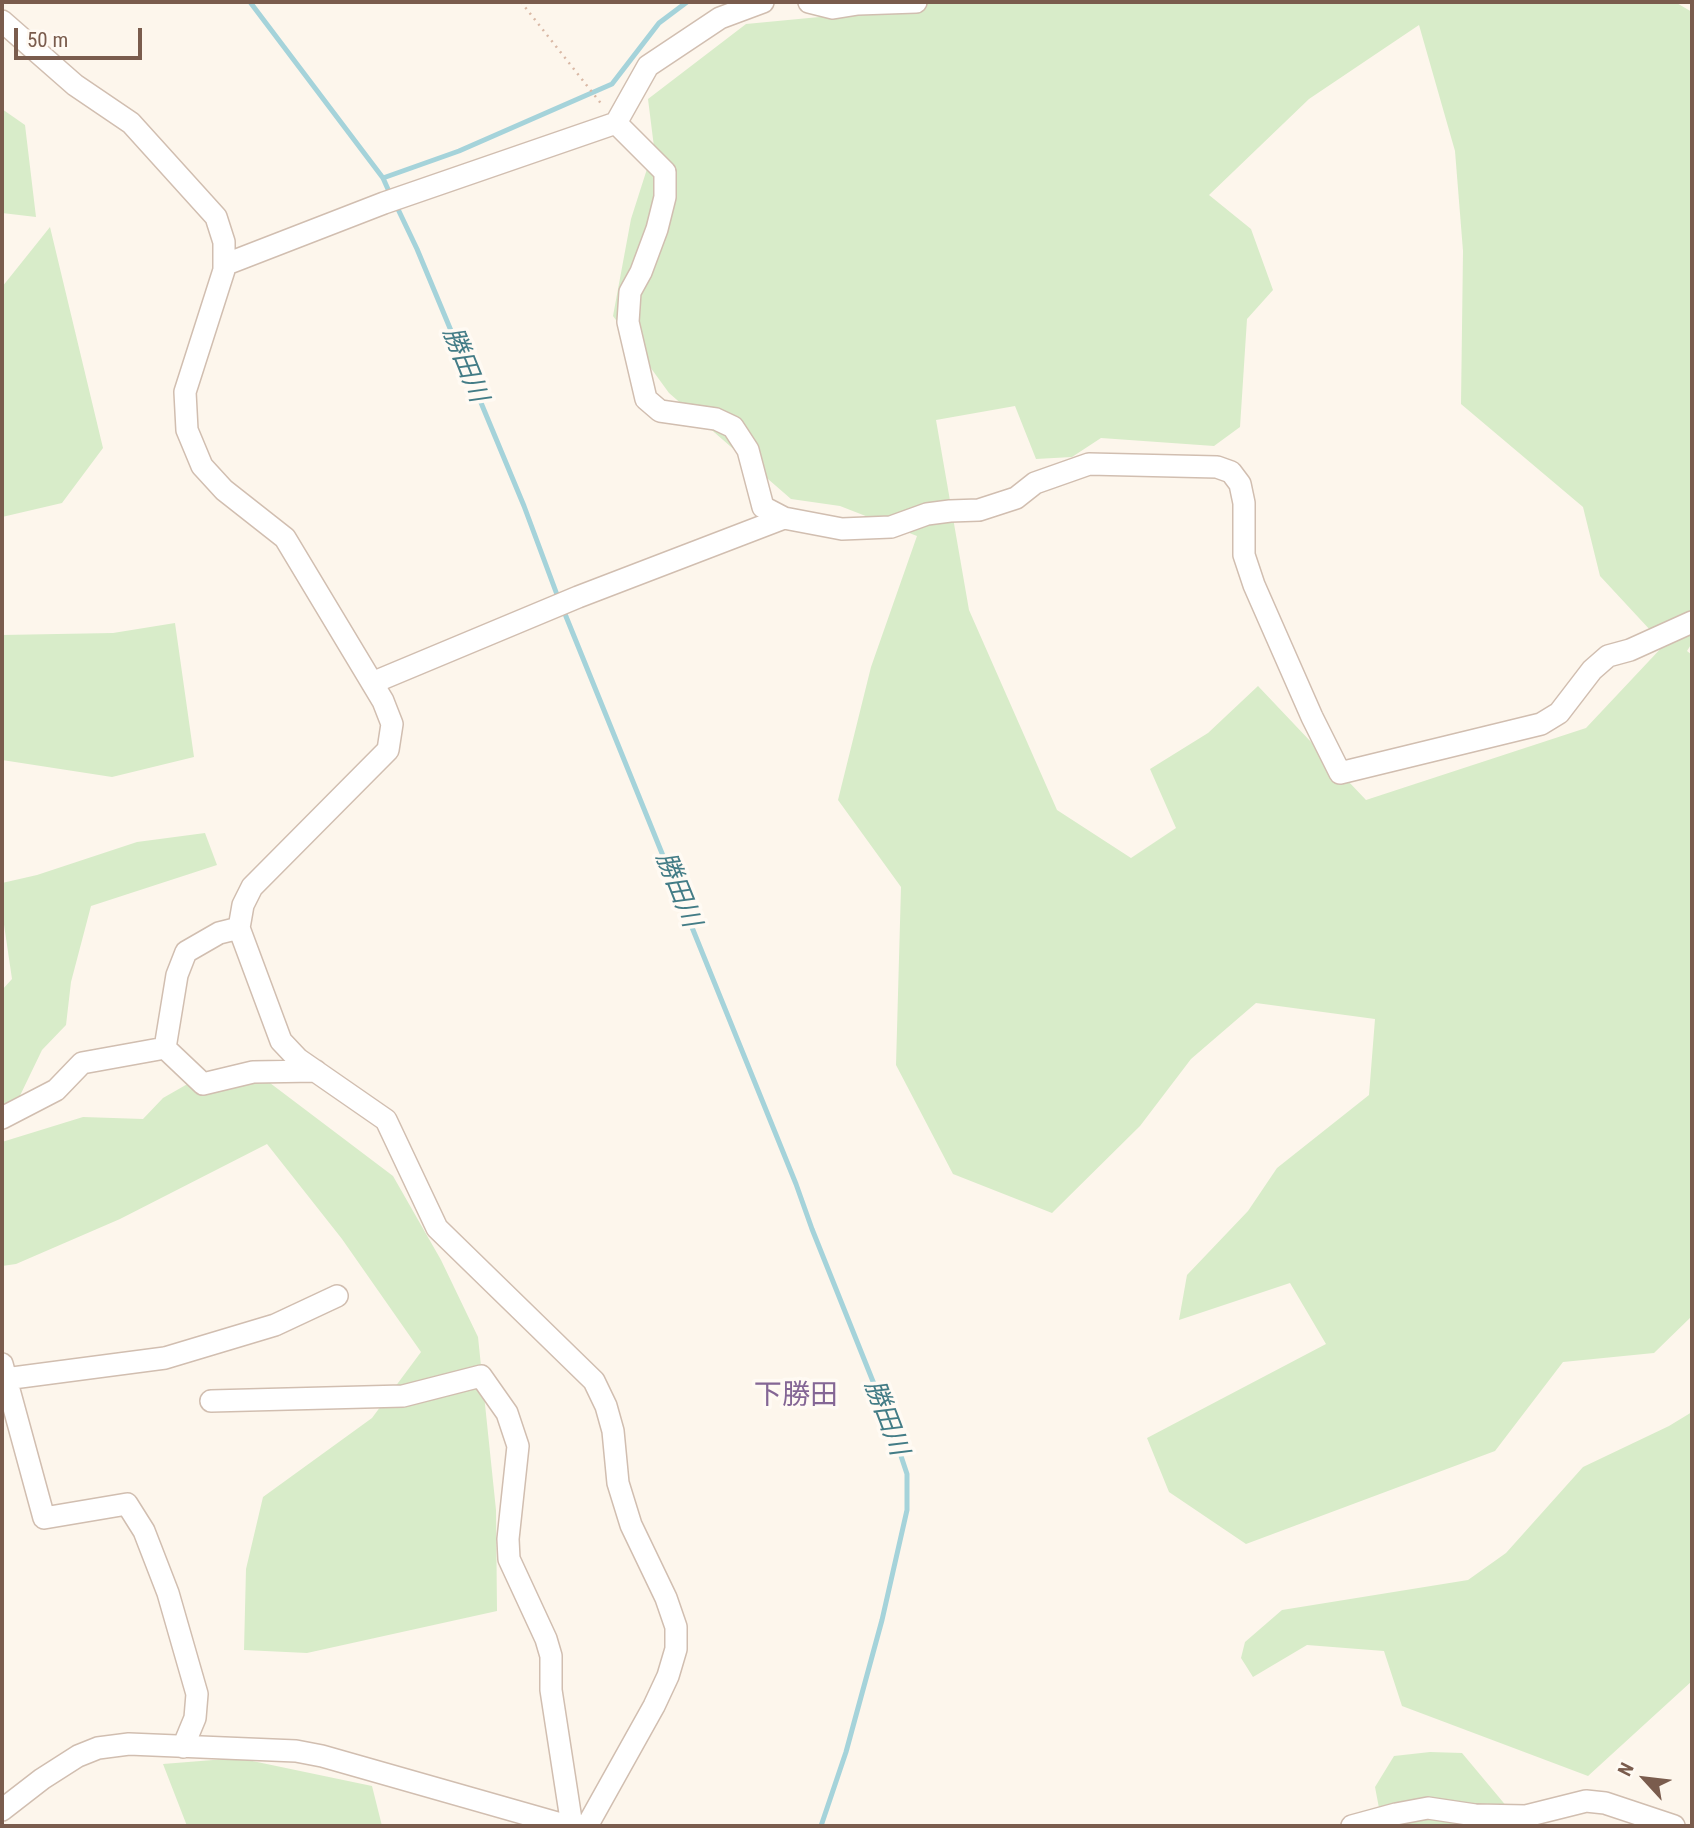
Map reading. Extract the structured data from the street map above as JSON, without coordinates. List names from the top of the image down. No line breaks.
{"districts":["下勝田"],"water":["勝田川"],"scale_bar":"50 m","north":"top left"}
